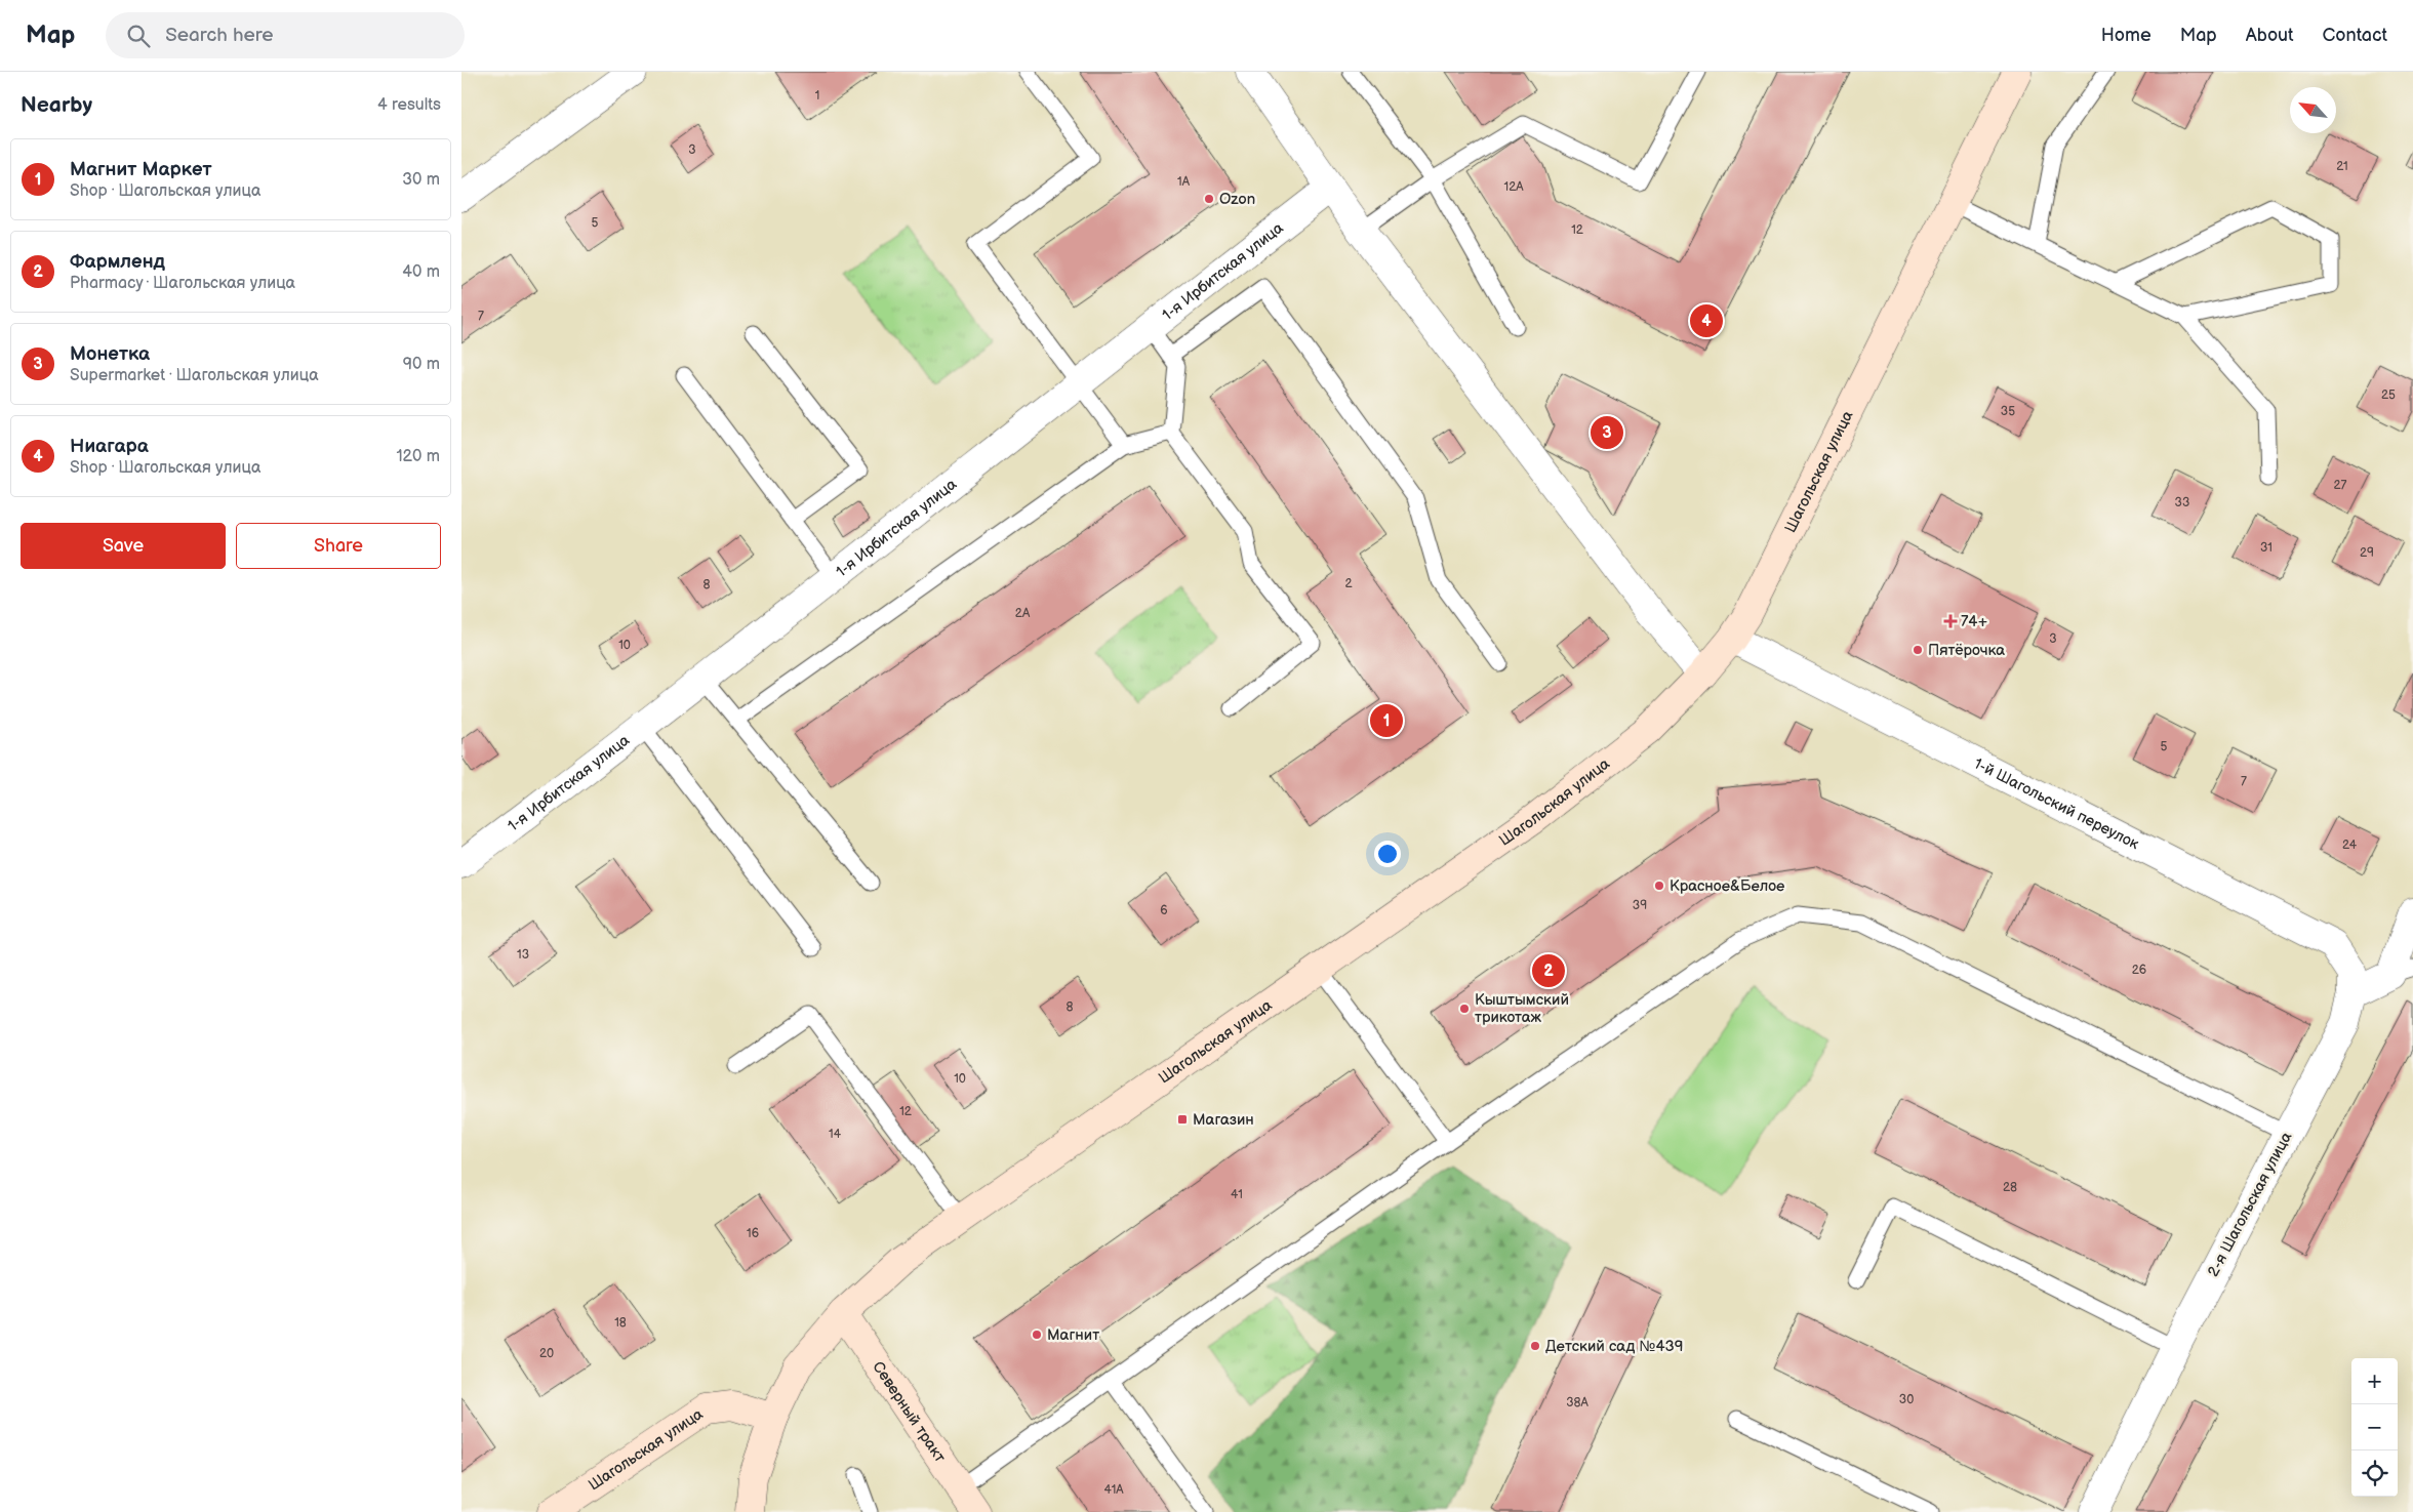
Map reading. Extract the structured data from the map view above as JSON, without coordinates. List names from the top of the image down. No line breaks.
{"streets":{"main road":["Шагольская улица","Северный тракт"],"street":["1-я Ирбитская улица","1-й Шагольский переулок","2-я Шагольская улица"]},"crossings":[["Шагольская улица","1-й Шагольский переулок"],["Шагольская улица","Северный тракт"],["1-й Шагольский переулок","2-я Шагольская улица"]],"places":{"other":["Ozon","Пятёрочка","Красное&Белое","Кыштымский трикотаж","Магнит","Детский сад №439"],"health":["74+"],"transit":["Магазин"]},"house_numbers":["1","3","21","1А","12А","5","12","7","25","35","27","33","31","29","2","8","2А","3","10","5","7","24","39","6","13","26","8","10","12","14","28","41","16","18","20","30","38А","41А"],"north":"top left","page":{"header":"Map","search":"Search here","nav":["Home","Map","About","Contact"],"heading":["Nearby","4 results"],"list":[{"mark":"1","name":"Магнит Маркет","note":"Shop · Шагольская улица","value":"30 m"},{"mark":"2","name":"Фармленд","note":"Pharmacy · Шагольская улица","value":"40 m"},{"mark":"3","name":"Монетка","note":"Supermarket · Шагольская улица","value":"90 m"},{"mark":"4","name":"Ниагара","note":"Shop · Шагольская улица","value":"120 m"}],"pins":["4","3","1","2"],"buttons":["Save","Share"],"map_buttons":["+","−"]}}
